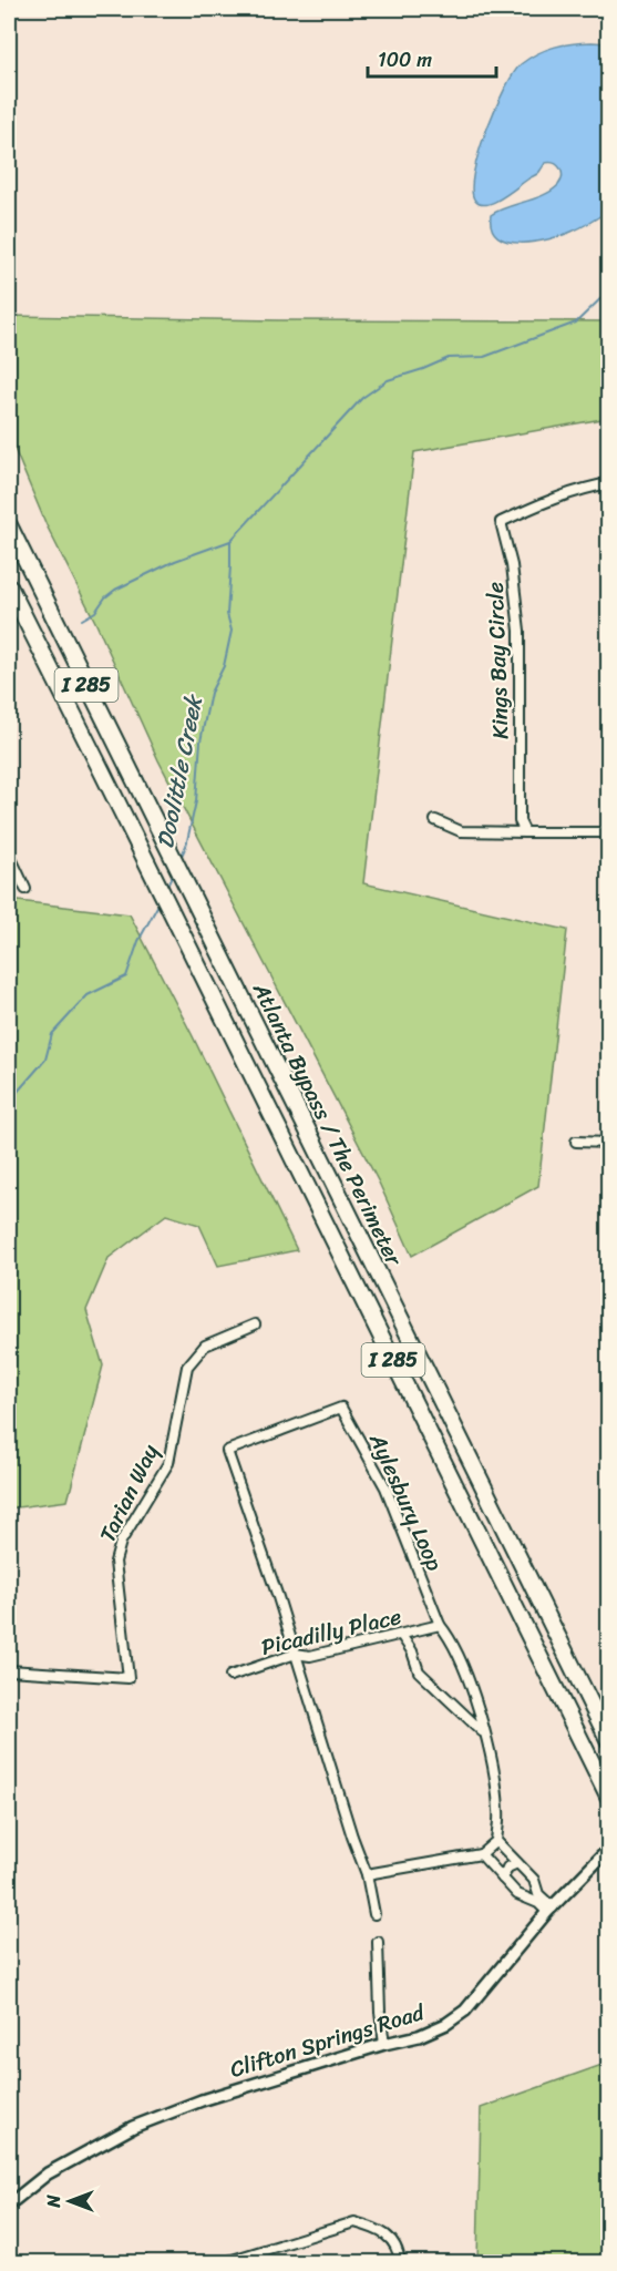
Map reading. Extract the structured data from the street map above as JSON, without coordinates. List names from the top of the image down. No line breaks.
{"streets":{"highway":["I 285","Atlanta Bypass / The Perimeter"],"street":["Kings Bay Circle","Tarian Way","Aylesbury Loop","Picadilly Place","Clifton Springs Road"]},"crossings":[["Aylesbury Loop","Picadilly Place"]],"water":["Doolittle Creek"],"scale_bar":"100 m","north":"left"}
